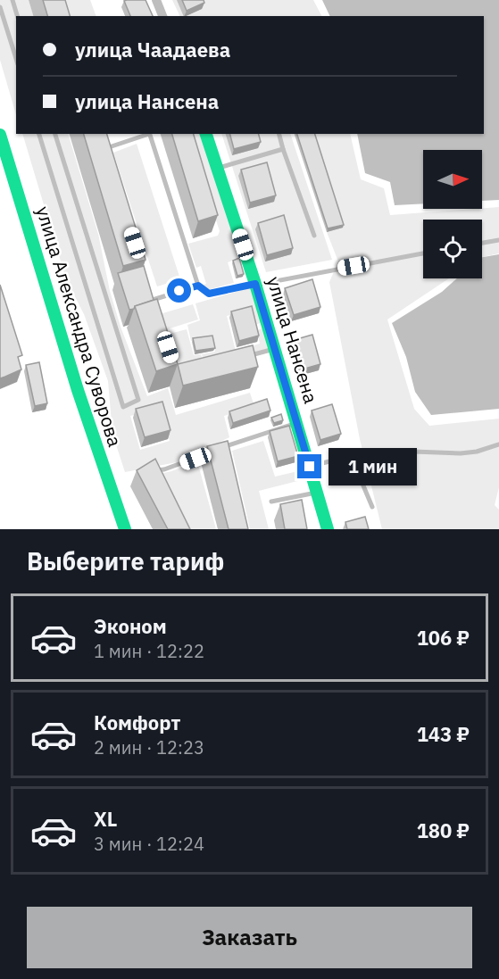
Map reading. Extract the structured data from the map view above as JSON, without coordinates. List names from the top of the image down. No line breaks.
{"streets":{"street":["улица Александра Суворова","улица Нансена"]},"north":"right","page":{"banner":["улица Чаадаева","улица Нансена"],"bubble":"1 мин","heading":"Выберите тариф","list":[{"name":"Эконом","note":"1 мин · 12:22","value":"106 ₽"},{"name":"Комфорт","note":"2 мин · 12:23","value":"143 ₽"},{"name":"XL","note":"3 мин · 12:24","value":"180 ₽"}],"buttons":"Заказать"}}
